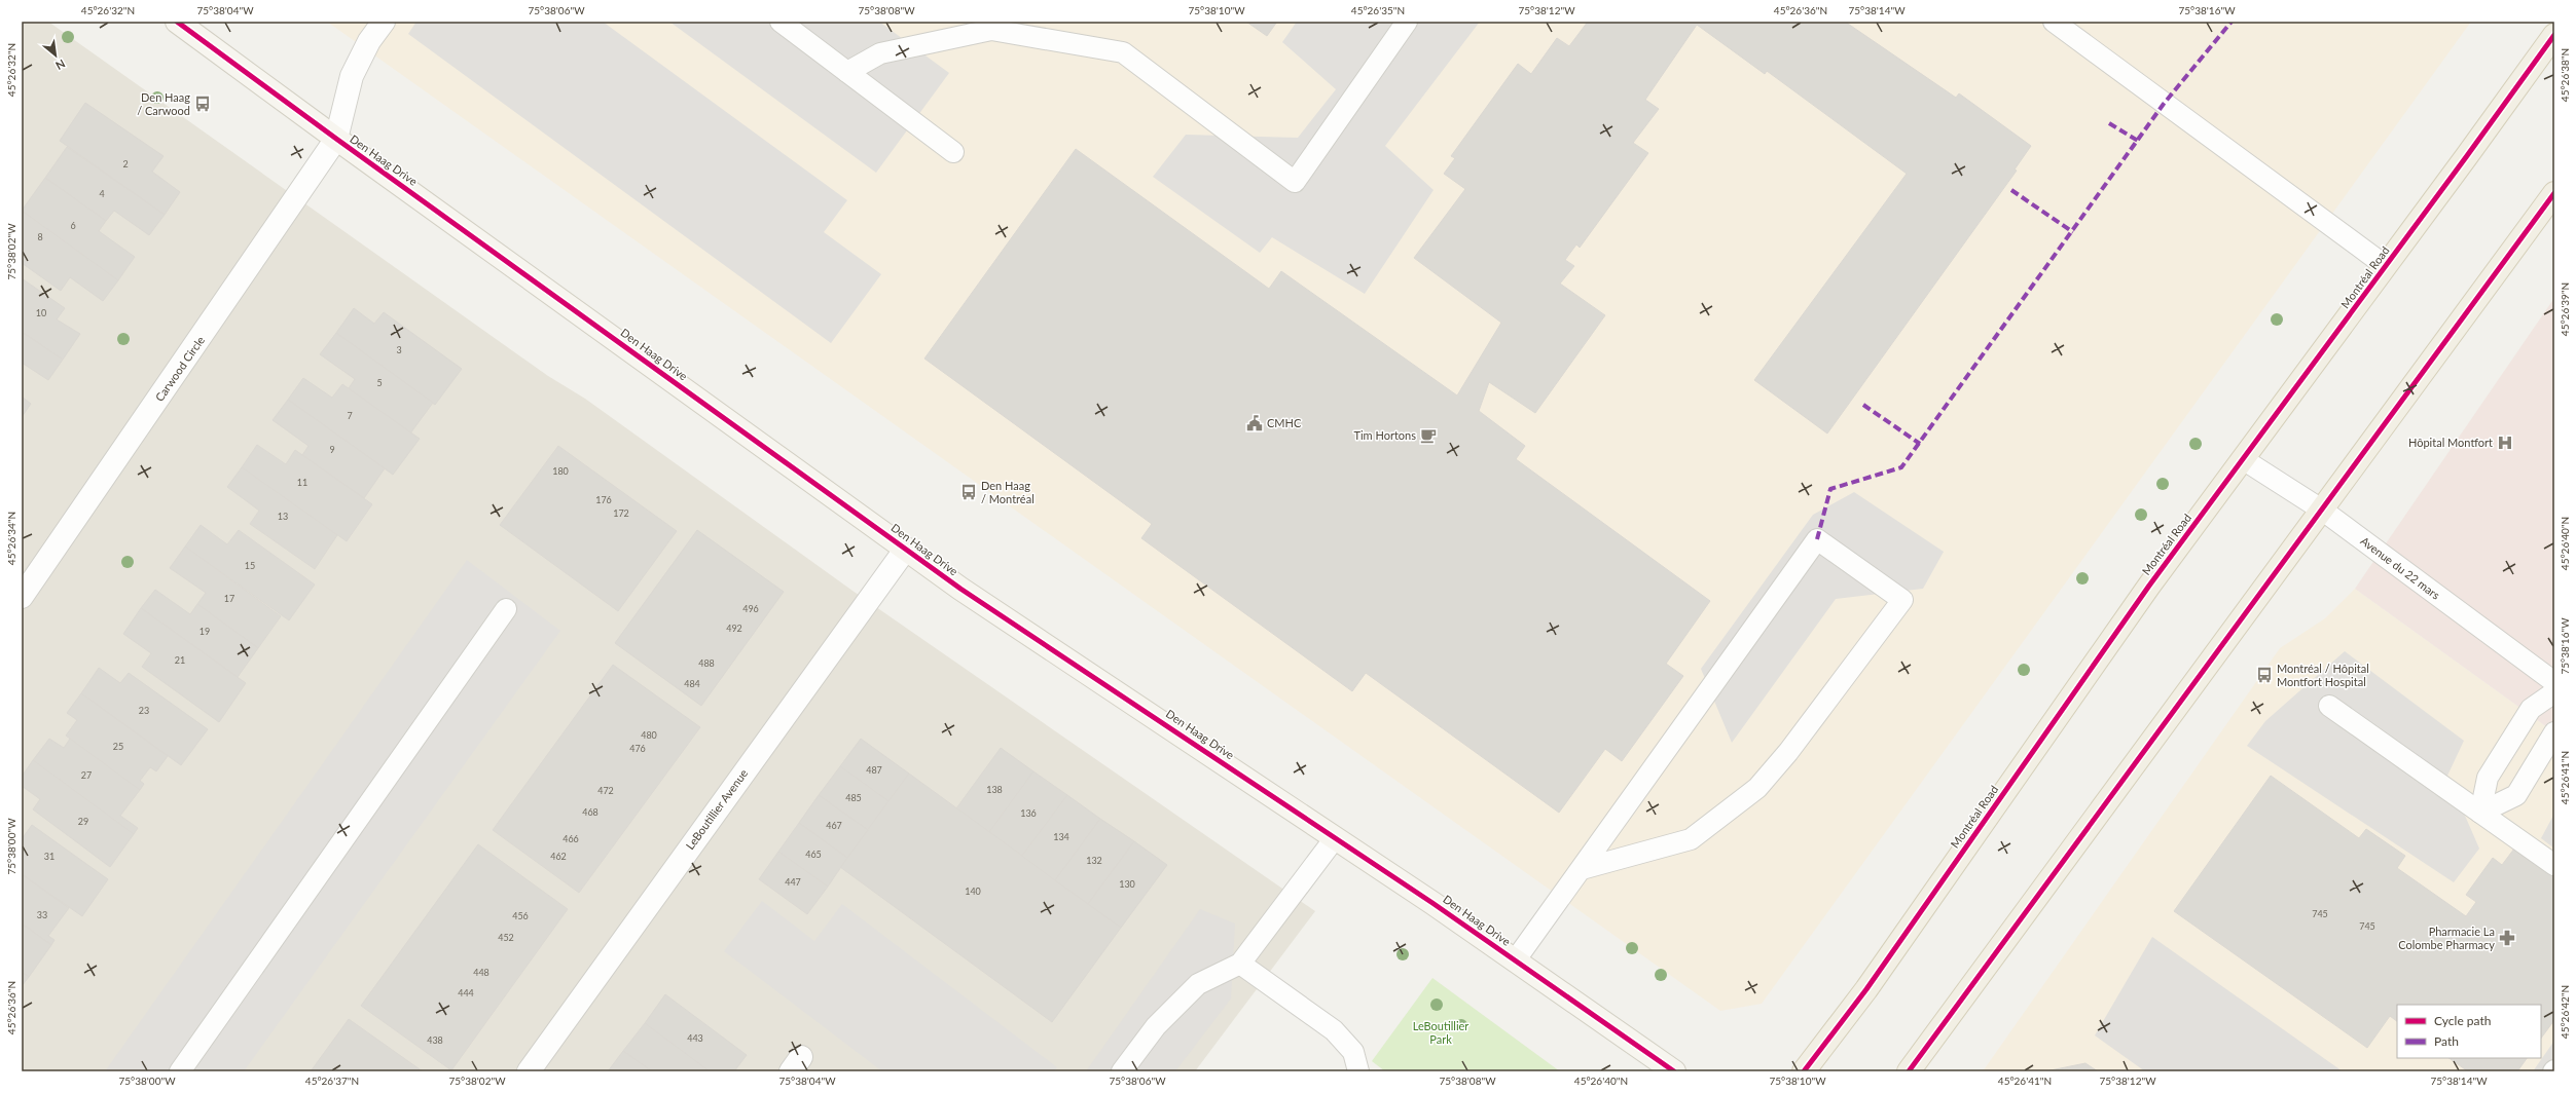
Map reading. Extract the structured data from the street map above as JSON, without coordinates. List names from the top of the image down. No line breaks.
{"streets":{"main road":["Montréal Road"],"street":["Den Haag Drive","Carwood Circle","LeBoutillier Avenue"],"lane":["Avenue du 22 mars"]},"crossings":[["Den Haag Drive","Carwood Circle"],["Den Haag Drive","LeBoutillier Avenue"],["Montréal Road","Avenue du 22 mars"]],"parks":["LeBoutillier Park"],"places":{"bus stop":["Den Haag / Carwood","Den Haag / Montréal","Montréal / Hôpital Montfort Hospital"],"public building":["CMHC"],"cafe":["Tim Hortons"],"hospital":["Hôpital Montfort"],"pharmacy":["Pharmacie La Colombe Pharmacy"]},"house_numbers":["2","4","6","8","10","3","5","7","9","180","11","176","172","13","15","17","496","492","19","21","488","484","23","480","25","476","487","27","138","472","485","468","136","29","467","134","466","465","31","462","132","447","130","140","745","33","456","745","452","448","444","443","438"],"legend":["Cycle path","Path"],"north":"bottom right","coordinates":["45°26'32\"N","75°38'04\"W","75°38'06\"W","75°38'08\"W","75°38'10\"W","45°26'35\"N","75°38'12\"W","45°26'36\"N","75°38'14\"W","75°38'16\"W","45°26'38\"N","75°38'02\"W","45°26'39\"N","45°26'34\"N","45°26'40\"N","45°26'41\"N","75°38'00\"W","45°26'42\"N","45°26'37\"N"]}
